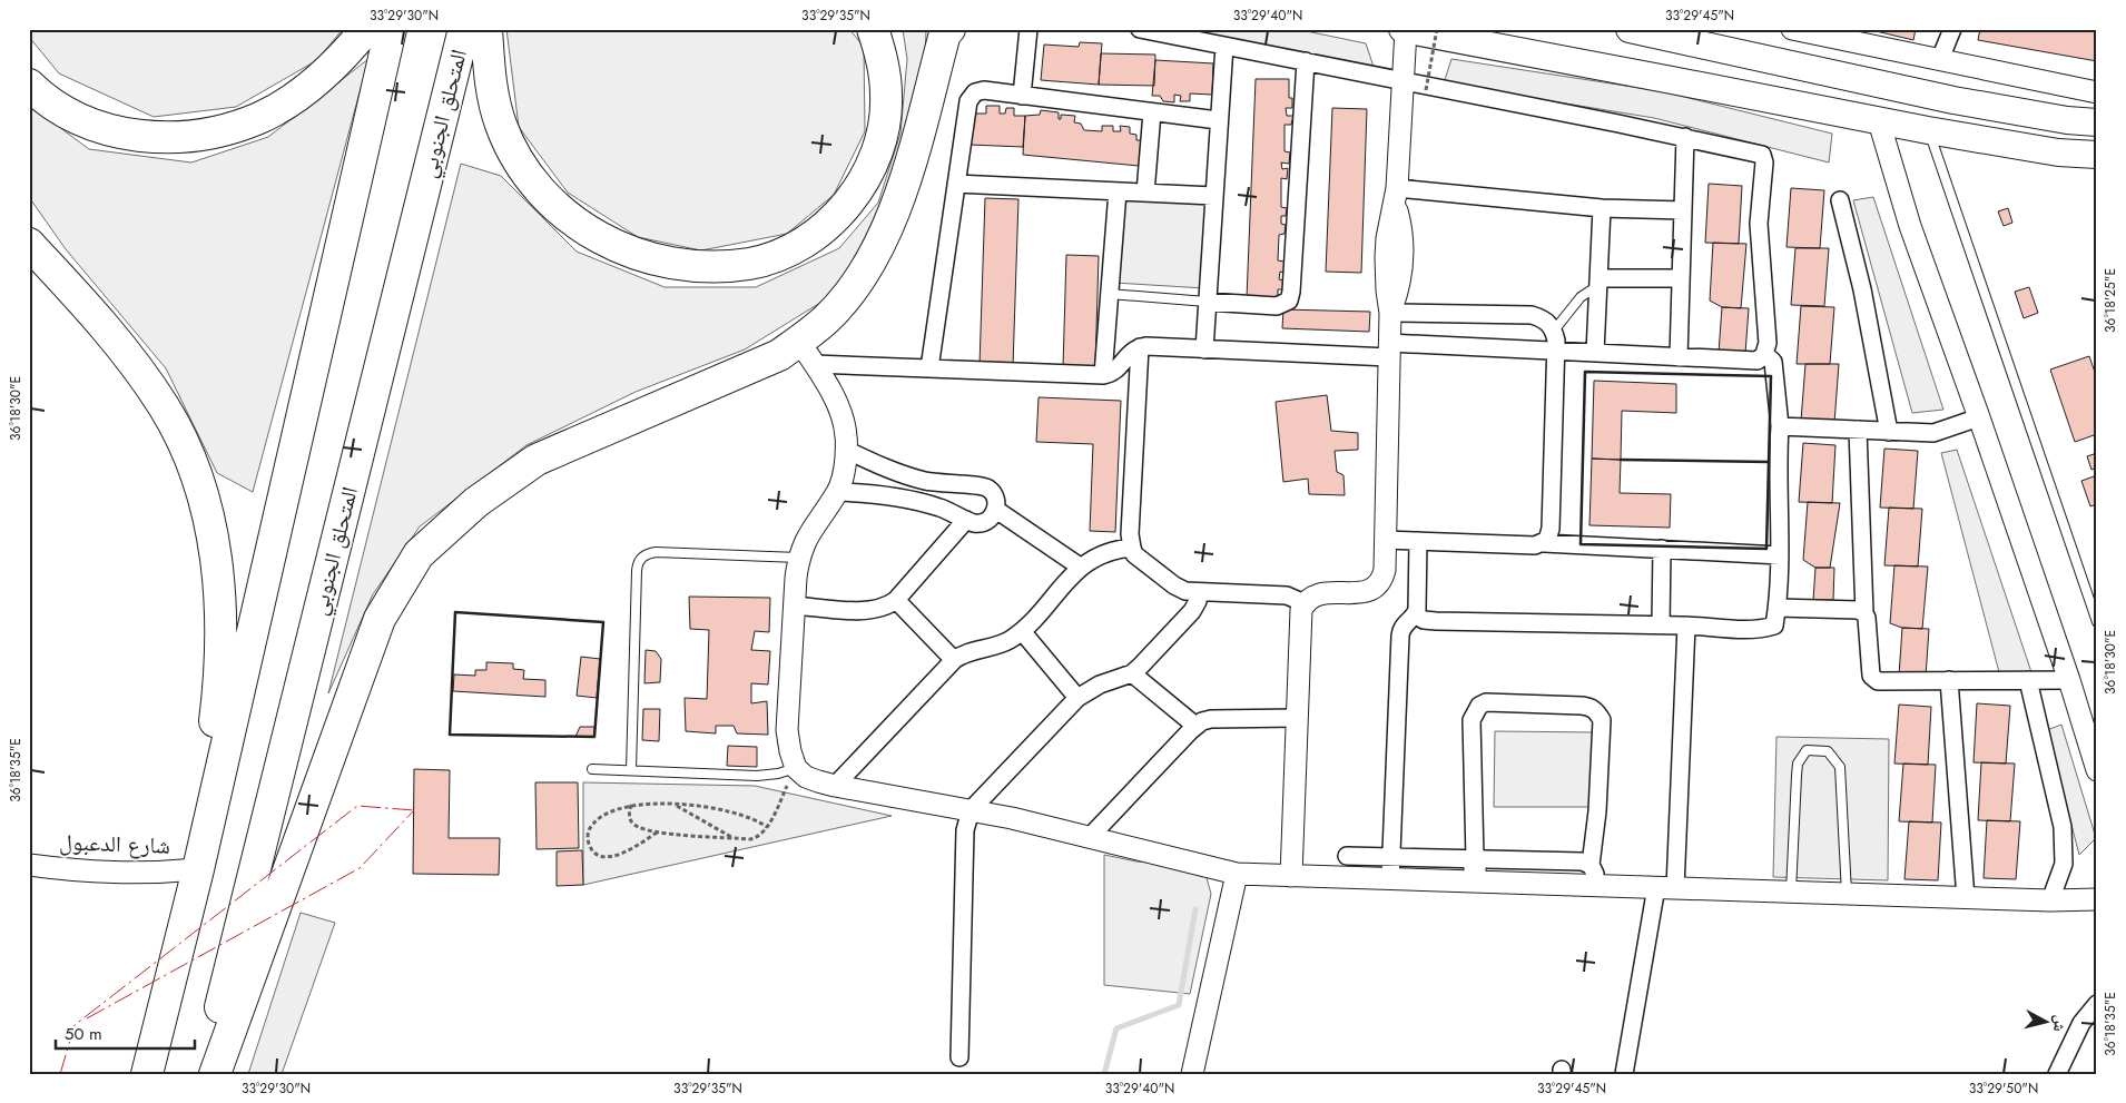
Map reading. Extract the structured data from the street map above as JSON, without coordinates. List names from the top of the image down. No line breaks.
{"streets":{"highway":["المتحلق الجنوبي"],"street":["شارع الدعبول"]},"scale_bar":"50 m","north":"right","coordinates":["33°29'30\"N","33°29'35\"N","33°29'40\"N","33°29'45\"N","36°18'25\"E","36°18'30\"E","36°18'35\"E","33°29'50\"N"]}
